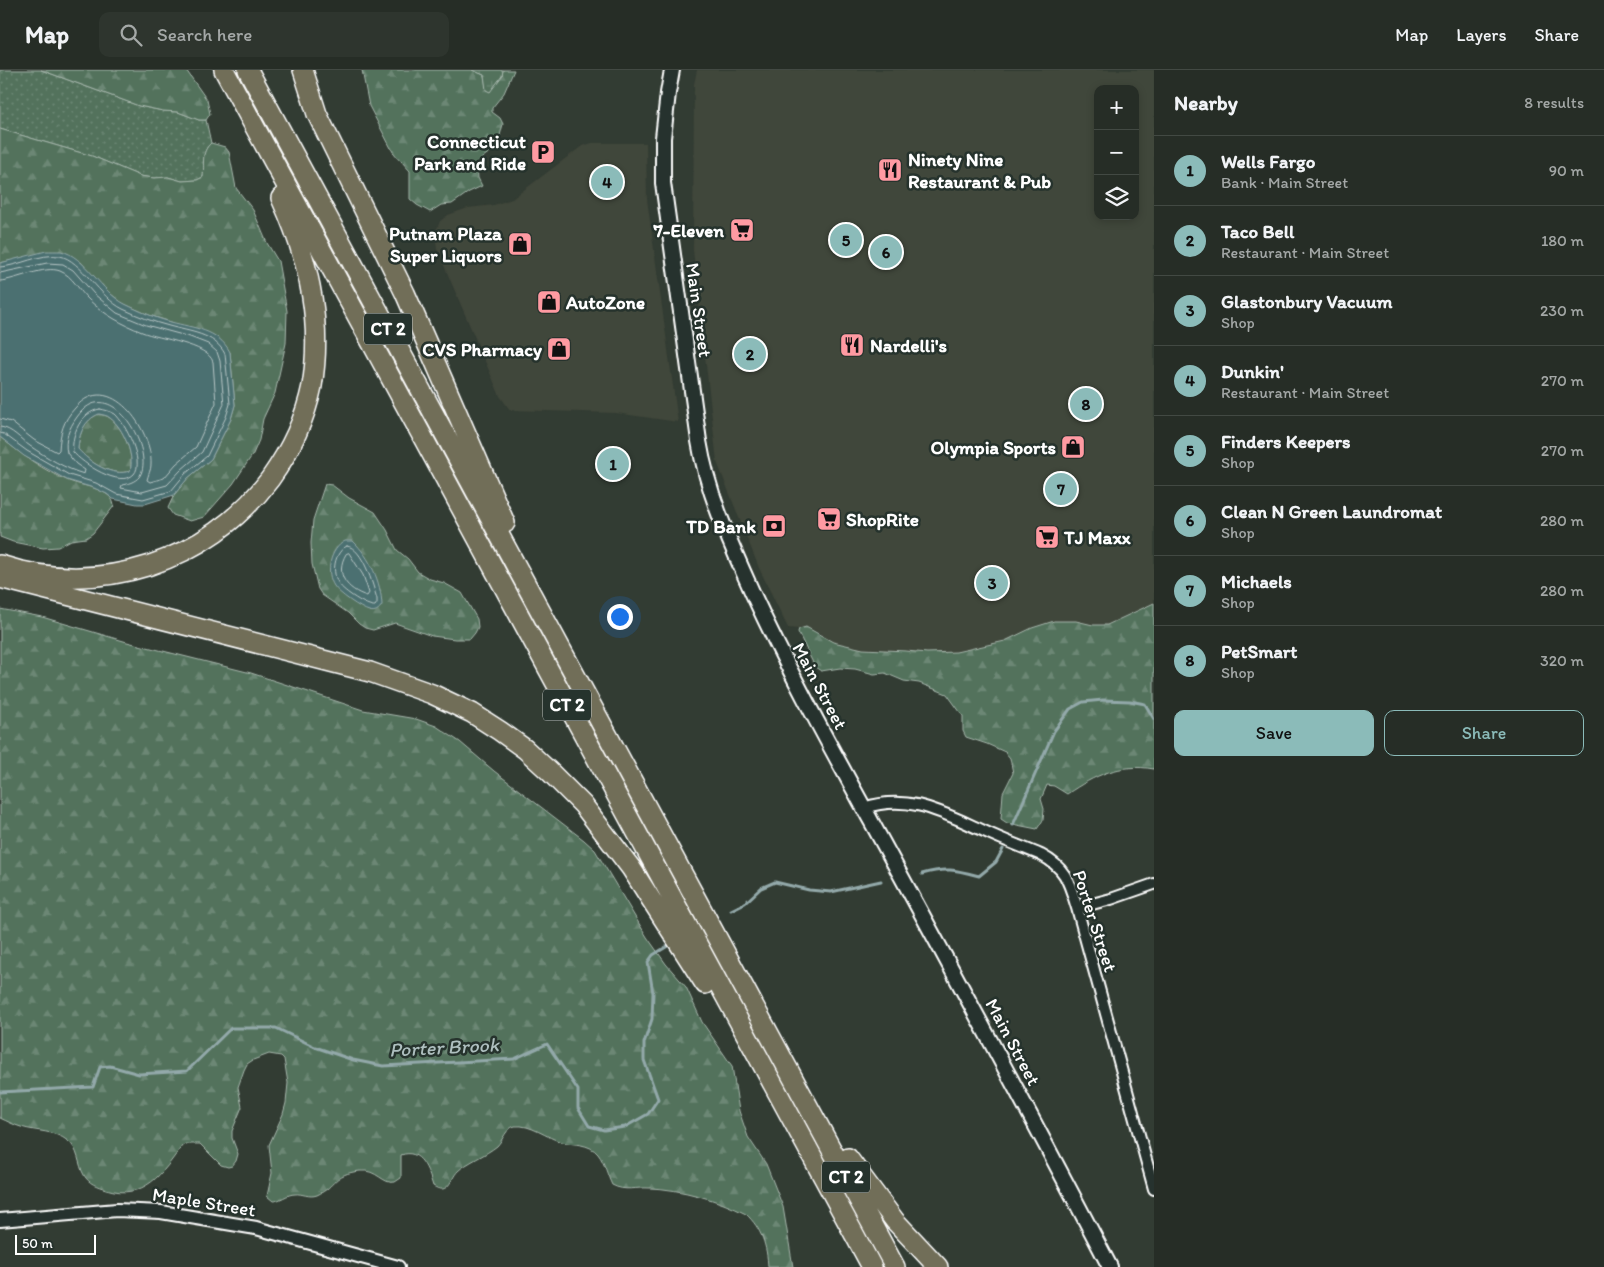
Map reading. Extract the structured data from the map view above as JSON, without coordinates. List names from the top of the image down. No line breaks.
{"streets":{"highway":["CT 2"],"main road":["Main Street"],"street":["Porter Street","Maple Street"]},"crossings":[["Main Street","Porter Street"]],"water":["Porter Brook"],"places":{"parking":["Connecticut Park and Ride"],"restaurant":["Ninety Nine Restaurant & Pub","Nardelli's"],"supermarket":["7-Eleven","ShopRite","TJ Maxx"],"shop":["Putnam Plaza Super Liquors","AutoZone","CVS Pharmacy","Olympia Sports"],"bank":["TD Bank"]},"scale_bar":"50 m","page":{"header":"Map","search":"Search here","nav":["Map","Layers","Share"],"heading":["Nearby","8 results"],"map_buttons":["+","−"],"list":[{"mark":"1","name":"Wells Fargo","note":"Bank · Main Street","value":"90 m"},{"mark":"2","name":"Taco Bell","note":"Restaurant · Main Street","value":"180 m"},{"mark":"3","name":"Glastonbury Vacuum","note":"Shop","value":"230 m"},{"mark":"4","name":"Dunkin'","note":"Restaurant · Main Street","value":"270 m"},{"mark":"5","name":"Finders Keepers","note":"Shop","value":"270 m"},{"mark":"6","name":"Clean N Green Laundromat","note":"Shop","value":"280 m"},{"mark":"7","name":"Michaels","note":"Shop","value":"280 m"},{"mark":"8","name":"PetSmart","note":"Shop","value":"320 m"}],"pins":["4","5","6","2","8","1","7","3"],"buttons":["Save","Share"],"scale":"50 m"}}
